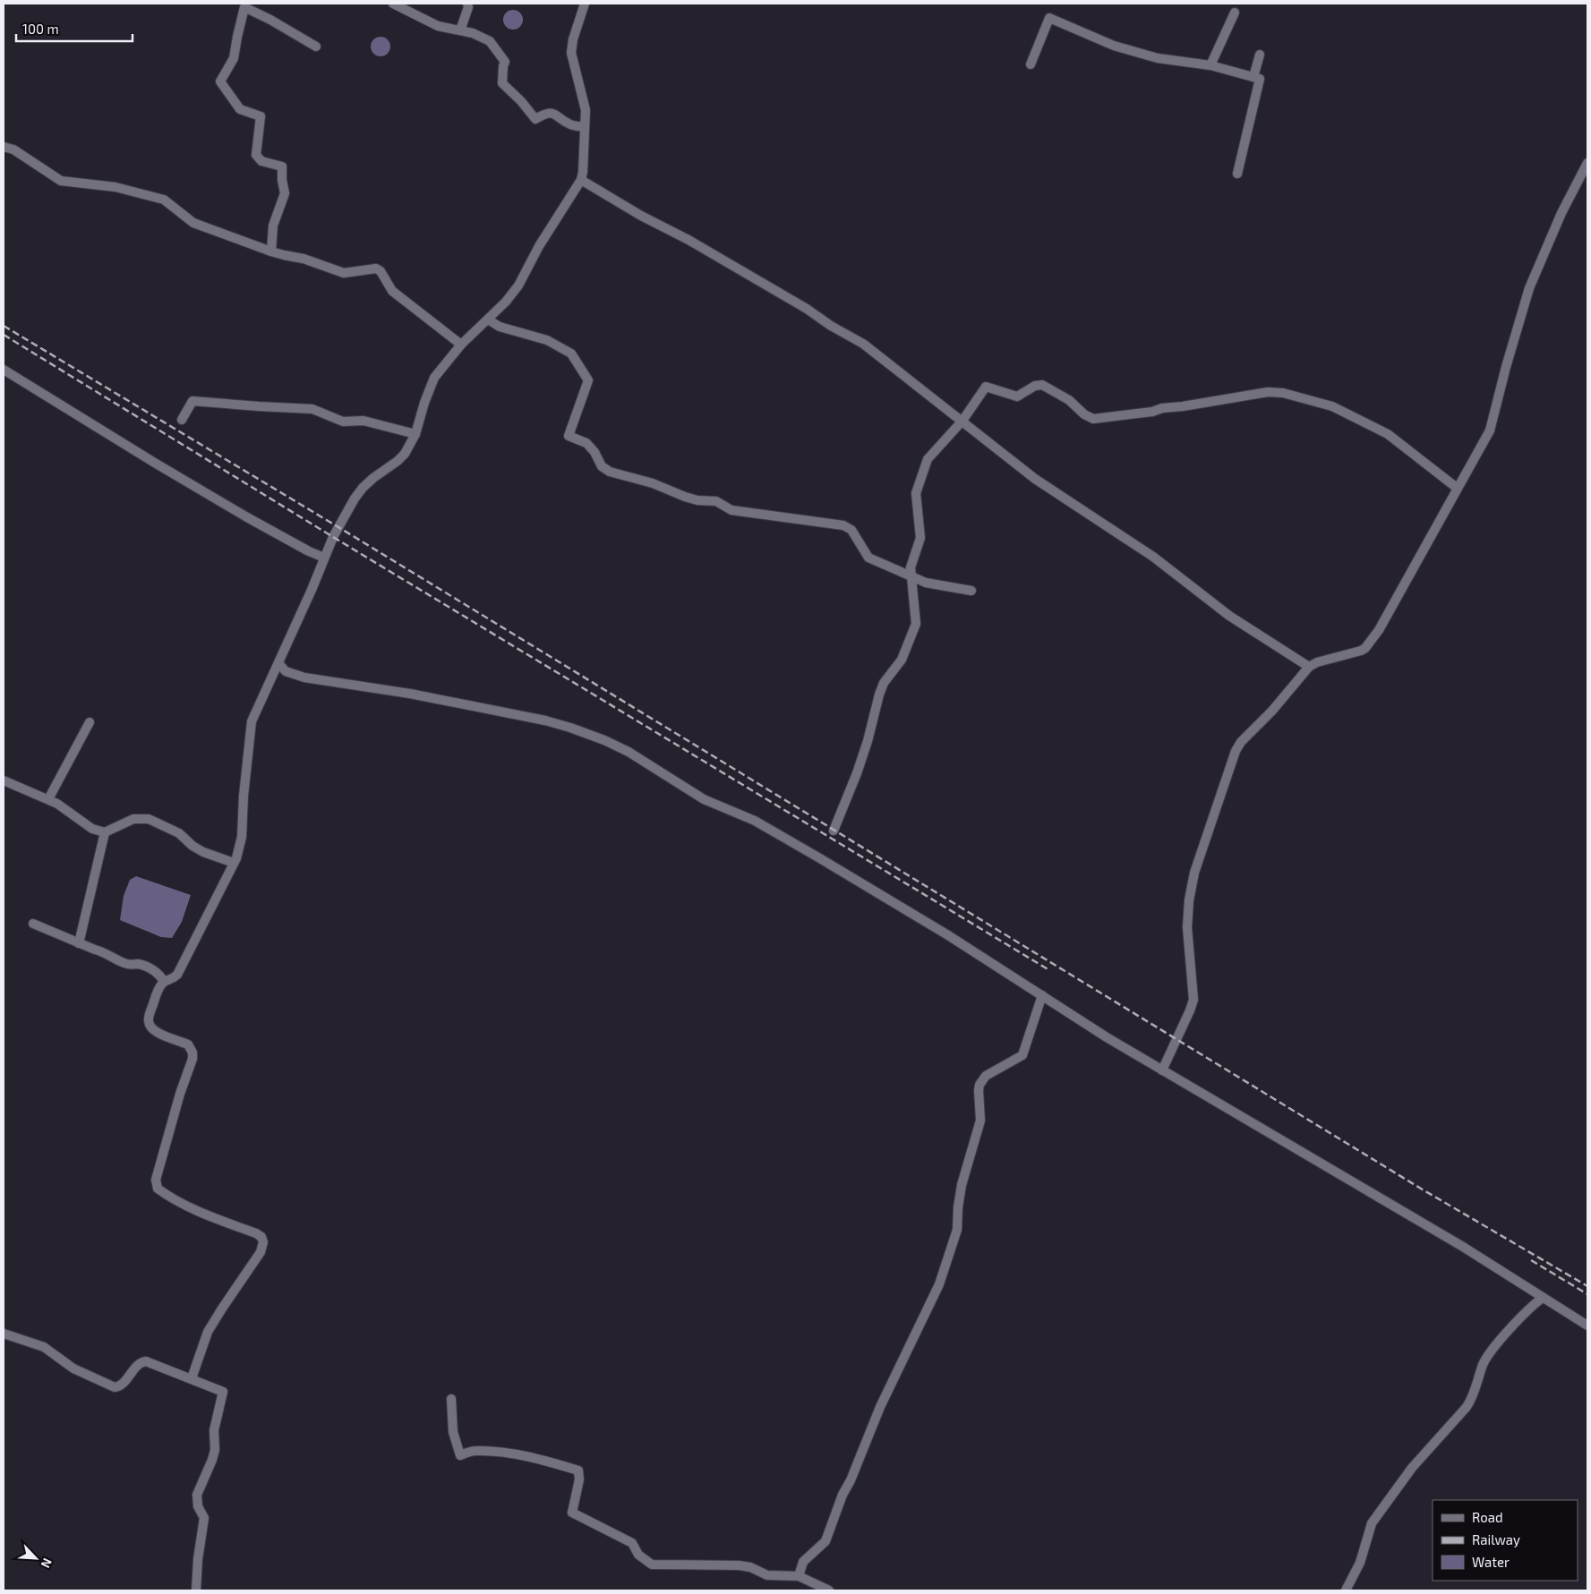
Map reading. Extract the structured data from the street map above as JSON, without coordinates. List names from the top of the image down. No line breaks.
{"legend":["Road","Railway","Water"],"scale_bar":"100 m","north":"bottom right"}
